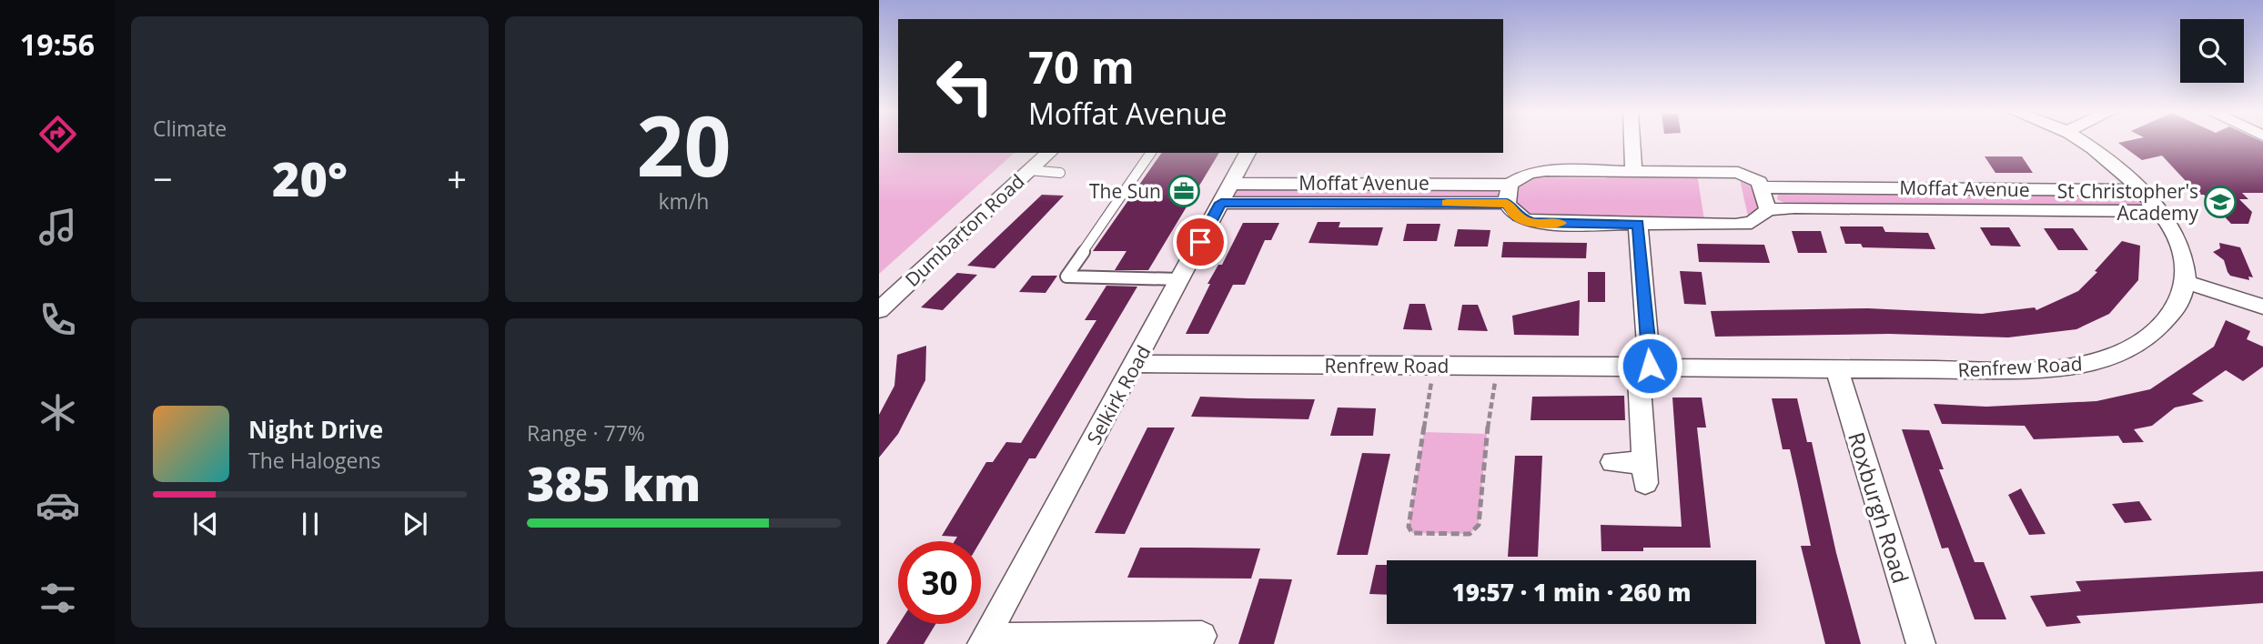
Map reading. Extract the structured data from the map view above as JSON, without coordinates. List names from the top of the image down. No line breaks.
{"streets":{"street":["Moffat Avenue","Dumbarton Road","Renfrew Road","Selkirk Road","Roxburgh Road"]},"crossings":[["Moffat Avenue","Selkirk Road"],["Renfrew Road","Selkirk Road"],["Renfrew Road","Roxburgh Road"]],"places":{"office":["The Sun"],"school or university":["St Christopher's Academy"]},"page":{"tabs":"19:56","tile":["Climate",["20","km/h"],["Range · 77%","385 km"]],"turn":["70 m","Moffat Avenue"],"heat":["−","20°","+"],"song":["Night Drive","The Halogens"],"limit":"30","trip":"19:57 · 1 min · 260 m"}}
